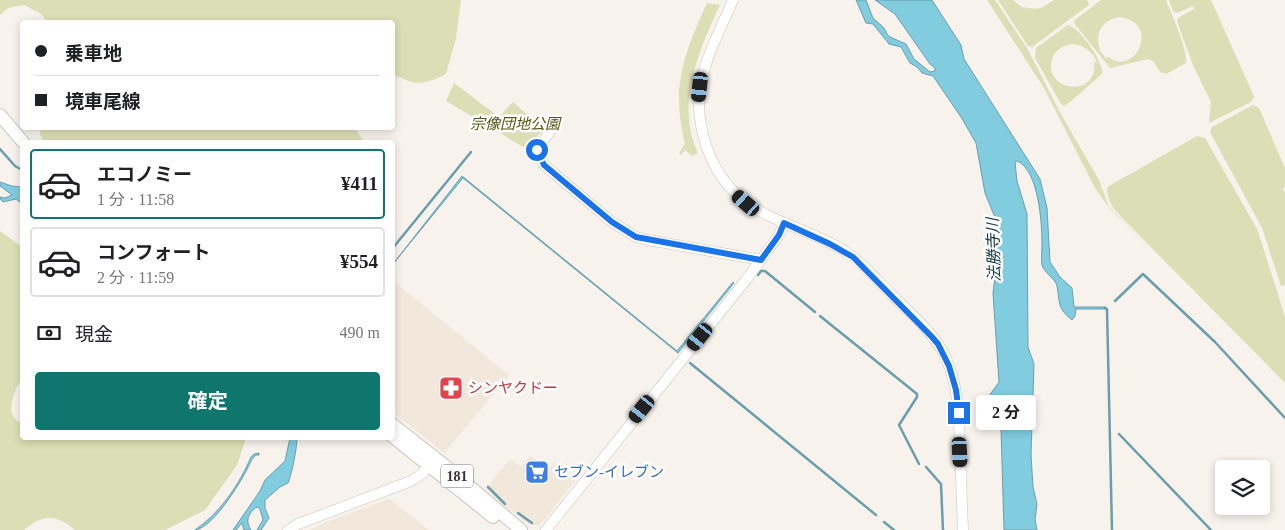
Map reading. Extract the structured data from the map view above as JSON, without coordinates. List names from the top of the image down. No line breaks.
{"streets":{"highway":["181"]},"water":["法勝寺川"],"parks":["宗像団地公園"],"places":{"pharmacy":["シンヤクドー"],"supermarket":["セブン-イレブン"]},"page":{"banner":["乗車地","境車尾線"],"list":[{"name":"エコノミー","note":"1 分 · 11:58","value":"¥411"},{"name":"コンフォート","note":"2 分 · 11:59","value":"¥554"}],"pay":["現金","490 m"],"buttons":"確定","bubble":"2 分"}}
